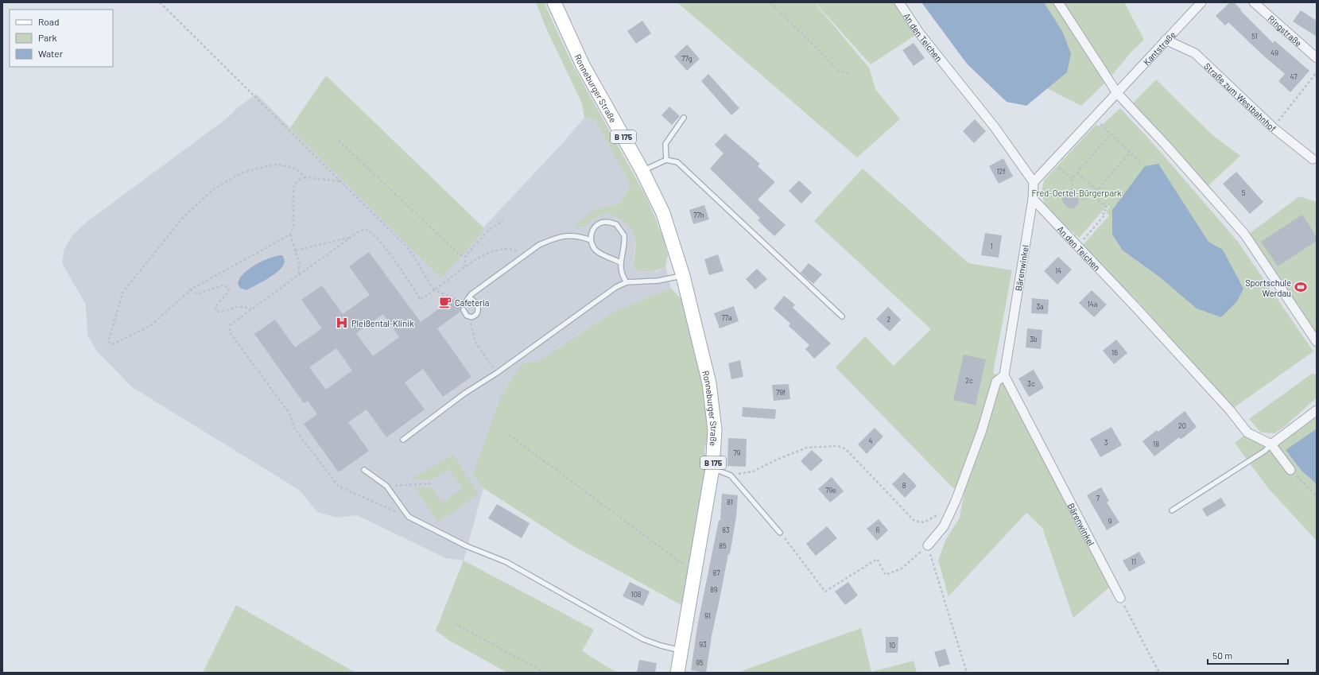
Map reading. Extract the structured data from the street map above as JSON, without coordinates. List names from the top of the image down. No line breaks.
{"streets":{"main road":["Ronneburger Straße","B 175"],"street":["Ringstraße","An den Teichen","Kantstraße","Straße zum Westbahnhof","Bärenwinkel"]},"crossings":[["An den Teichen","Kantstraße"],["An den Teichen","Bärenwinkel"],["Kantstraße","Straße zum Westbahnhof"]],"parks":["Fred-Oertel-Bürgerpark"],"places":{"sports":["Sportschule Werdau"],"cafe":["Cafeteria"],"hospital":["Pleißental-Klinik"]},"house_numbers":["51","49","77g","47","12f","5","77h","1","14","14a","3a","77a","2","3b","16","2c","3c","79f","20","4","3","18","79","8","79e","7","81","9","83","6","85","11","87","89","108","91","93","10","95"],"legend":["Road","Park","Water"],"scale_bar":"50 m"}
